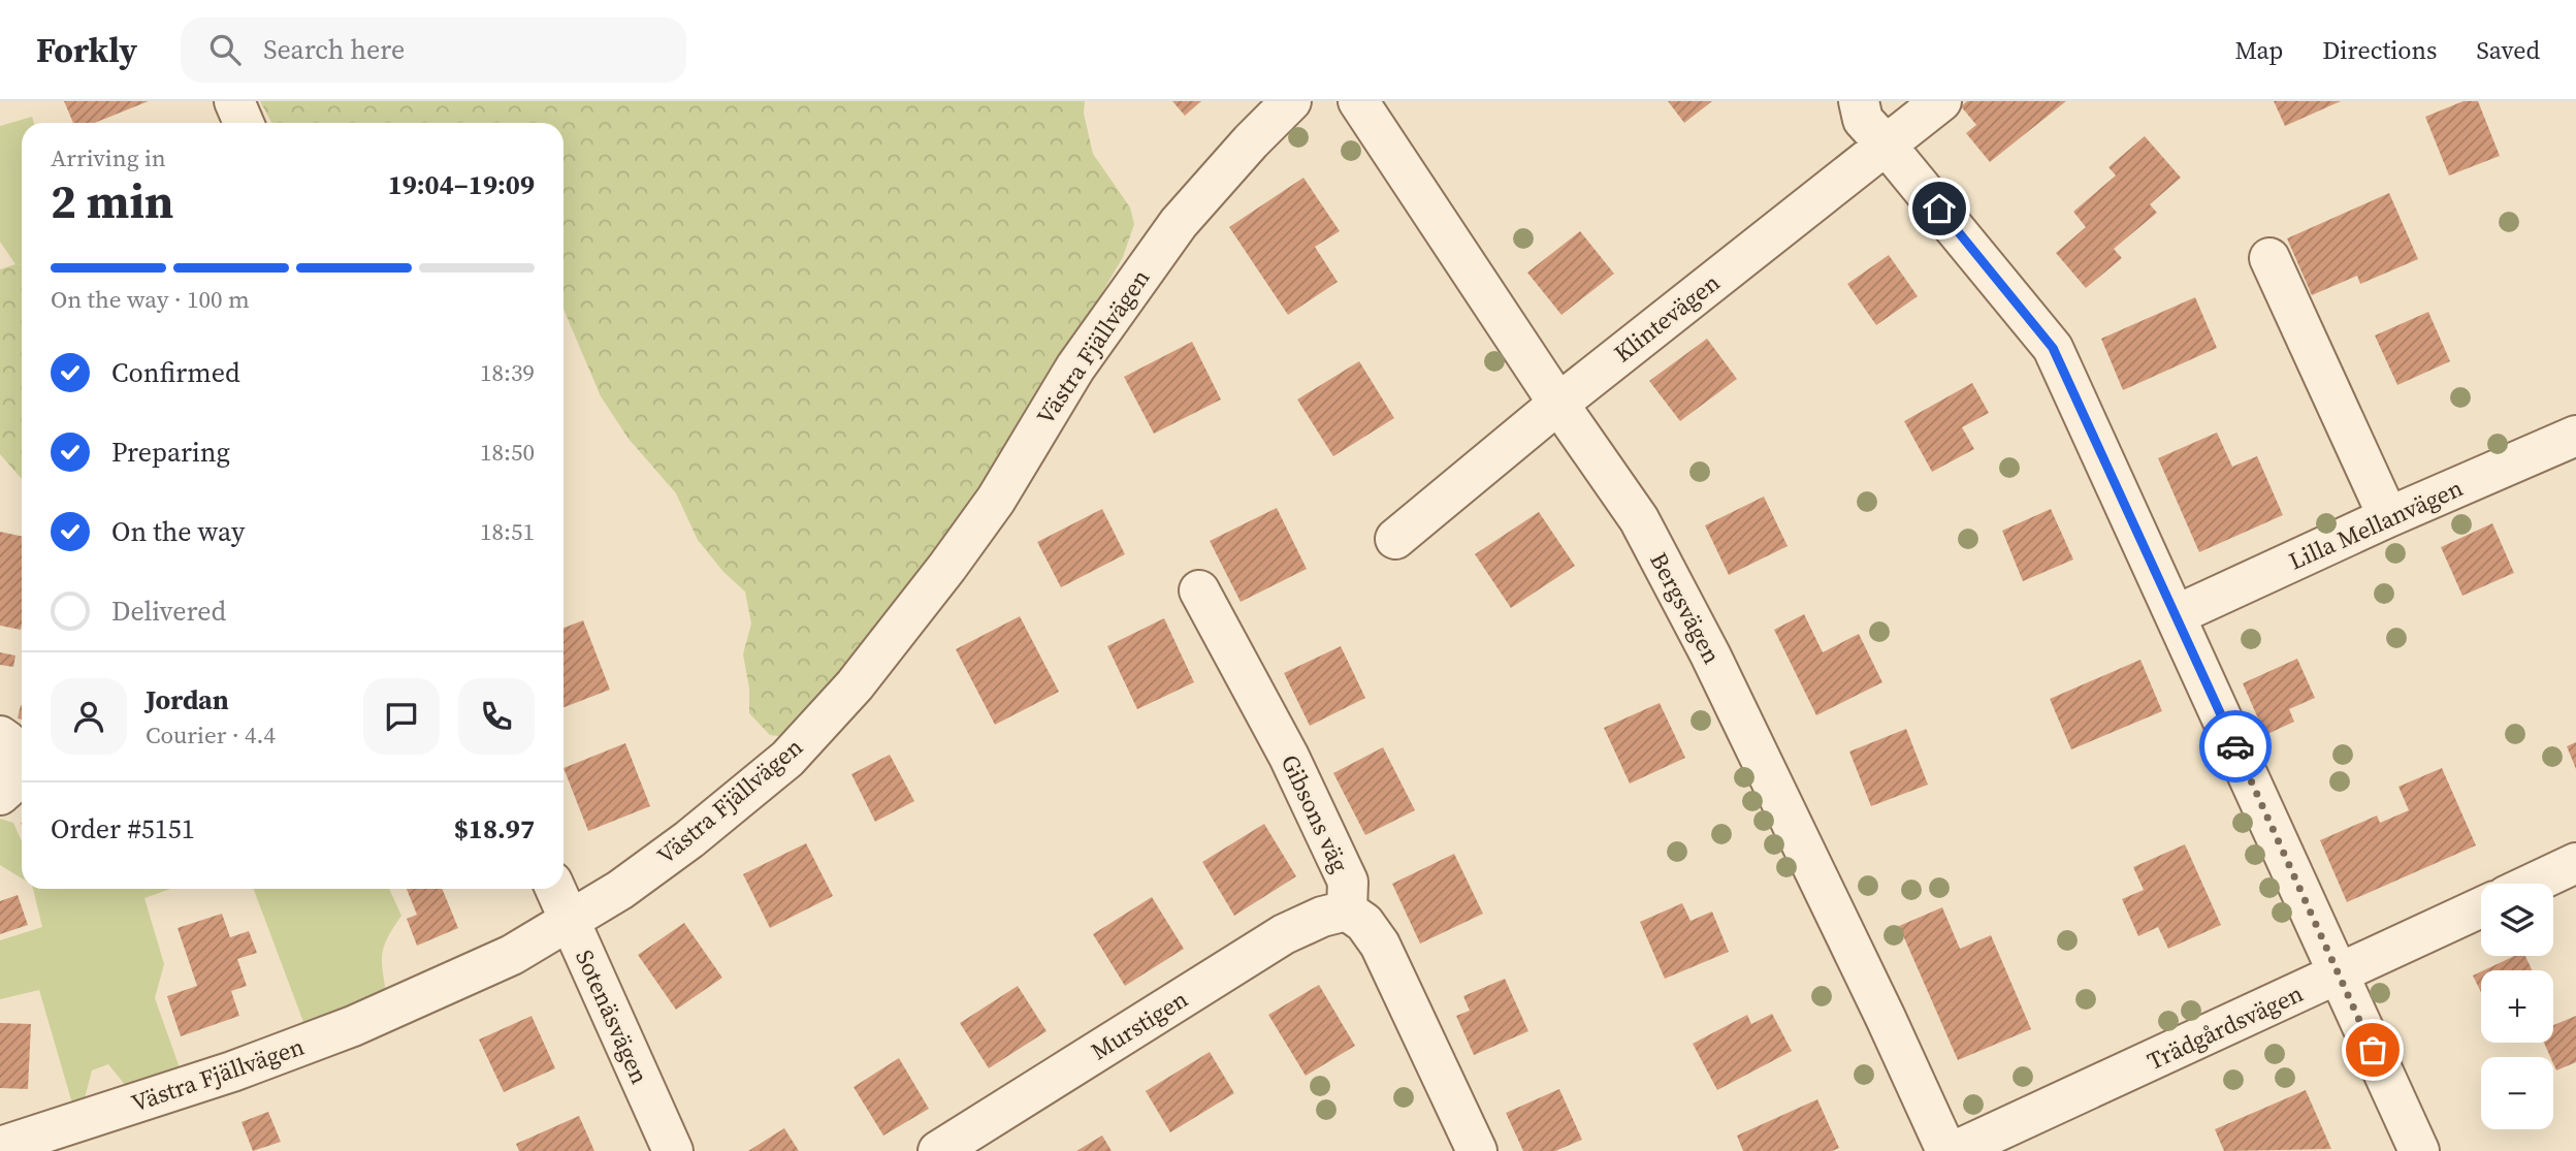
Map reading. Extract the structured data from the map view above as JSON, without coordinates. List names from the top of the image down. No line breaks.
{"streets":{"street":["Klintevägen","Västra Fjällvägen","Lilla Mellanvägen","Bergsvägen","Gibsons väg","Sotenäsvägen","Murstigen","Trädgårdsvägen"]},"crossings":[["Klintevägen","Bergsvägen"],["Västra Fjällvägen","Sotenäsvägen"],["Gibsons väg","Murstigen"]],"page":{"header":"Forkly","search":"Search here","nav":["Map","Directions","Saved"],"heading":["2 min","Arriving in","19:04–19:09"],"panel":["Jordan","Courier · 4.4","Order #5151","$18.97"],"bar":"On the way · 100 m","list":[["Confirmed","18:39"],["Preparing","18:50"],["On the way","18:51"],"Delivered"],"map_buttons":["+","−"]}}
